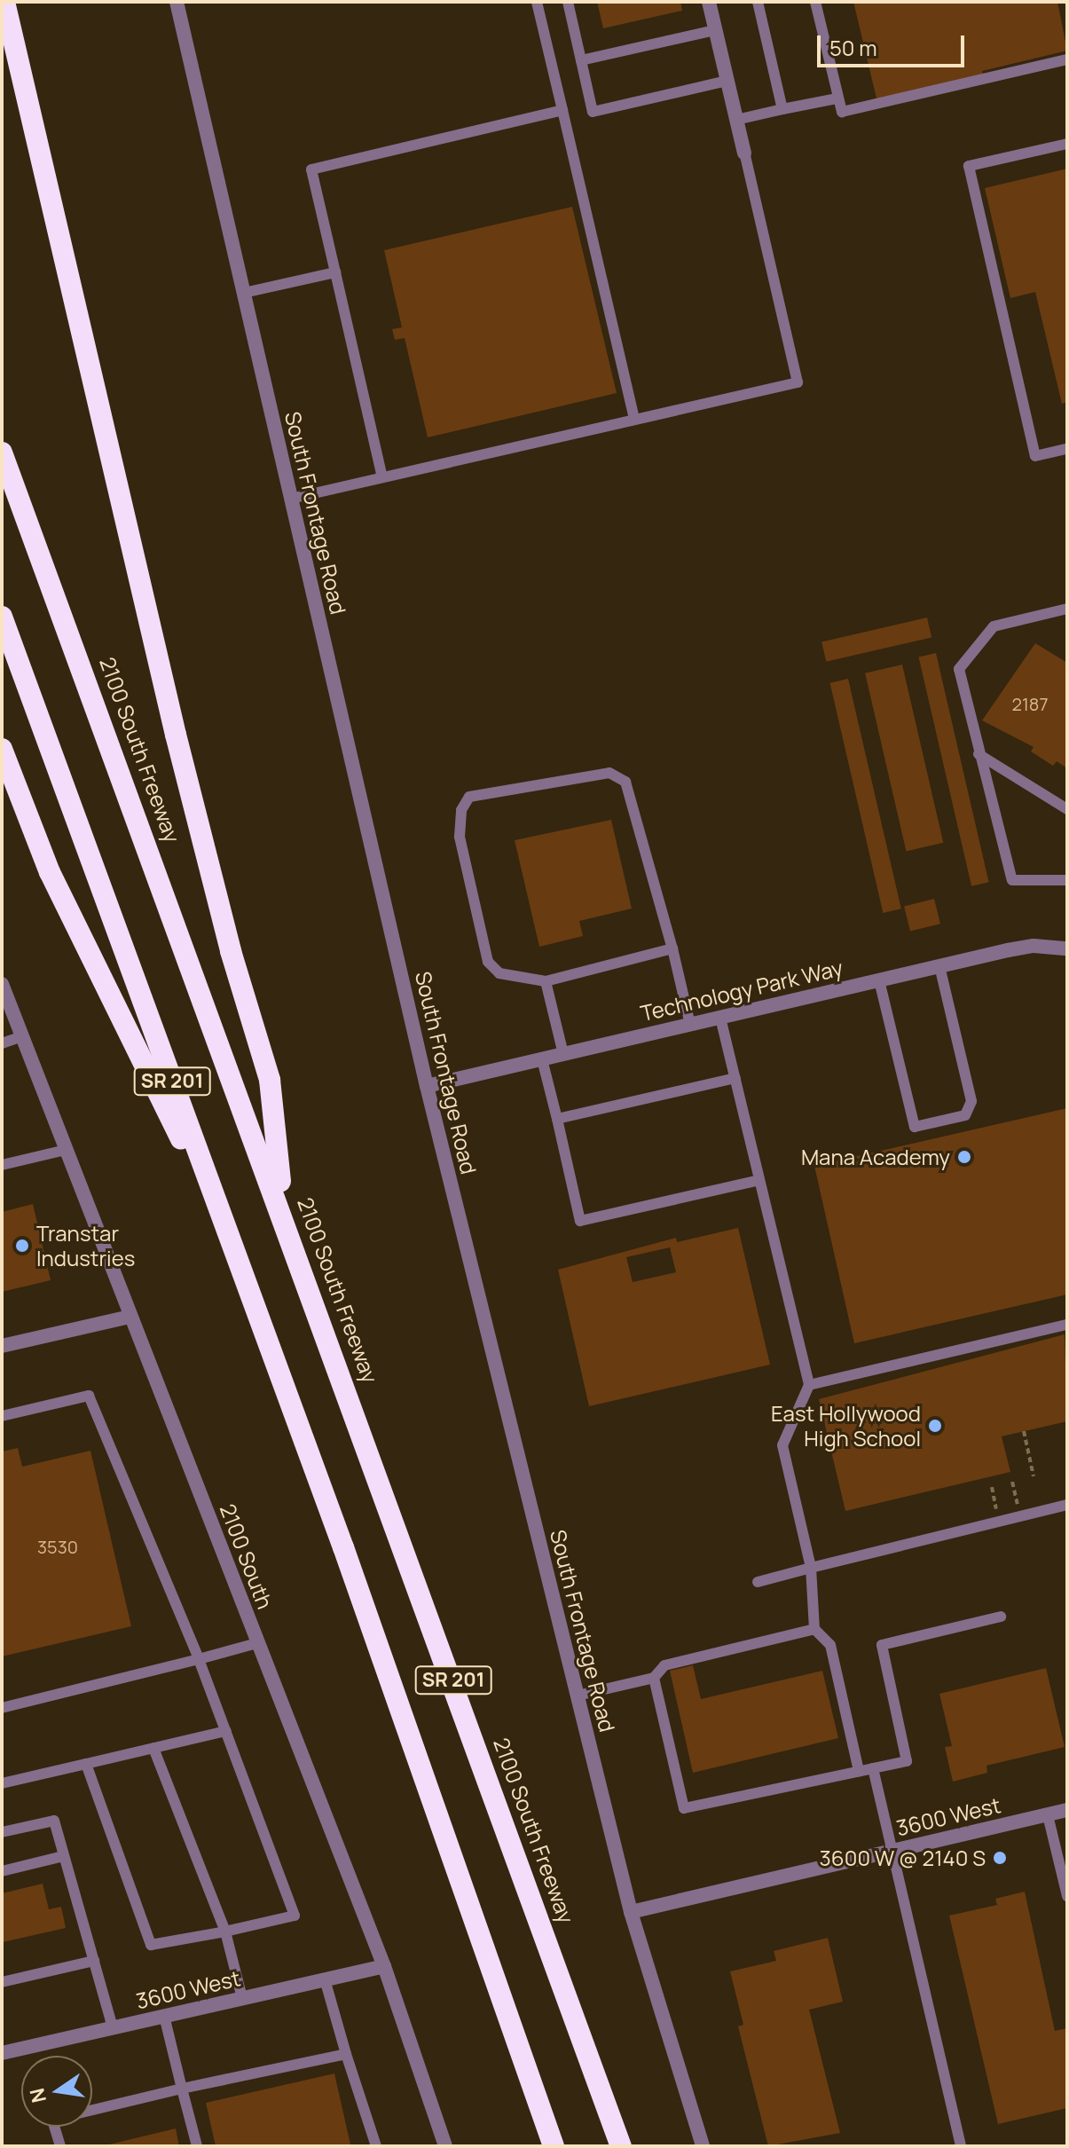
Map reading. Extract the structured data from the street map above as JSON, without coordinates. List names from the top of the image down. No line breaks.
{"streets":{"highway":["2100 South Freeway","SR 201"],"street":["South Frontage Road","Technology Park Way","2100 South","3600 West"]},"crossings":[["South Frontage Road","Technology Park Way"],["South Frontage Road","3600 West"],["2100 South","3600 West"]],"places":["Mana Academy","Transtar Industries","East Hollywood High School","3600 W @ 2140 S"],"house_numbers":["2187","3530"],"scale_bar":"50 m","north":"left"}
